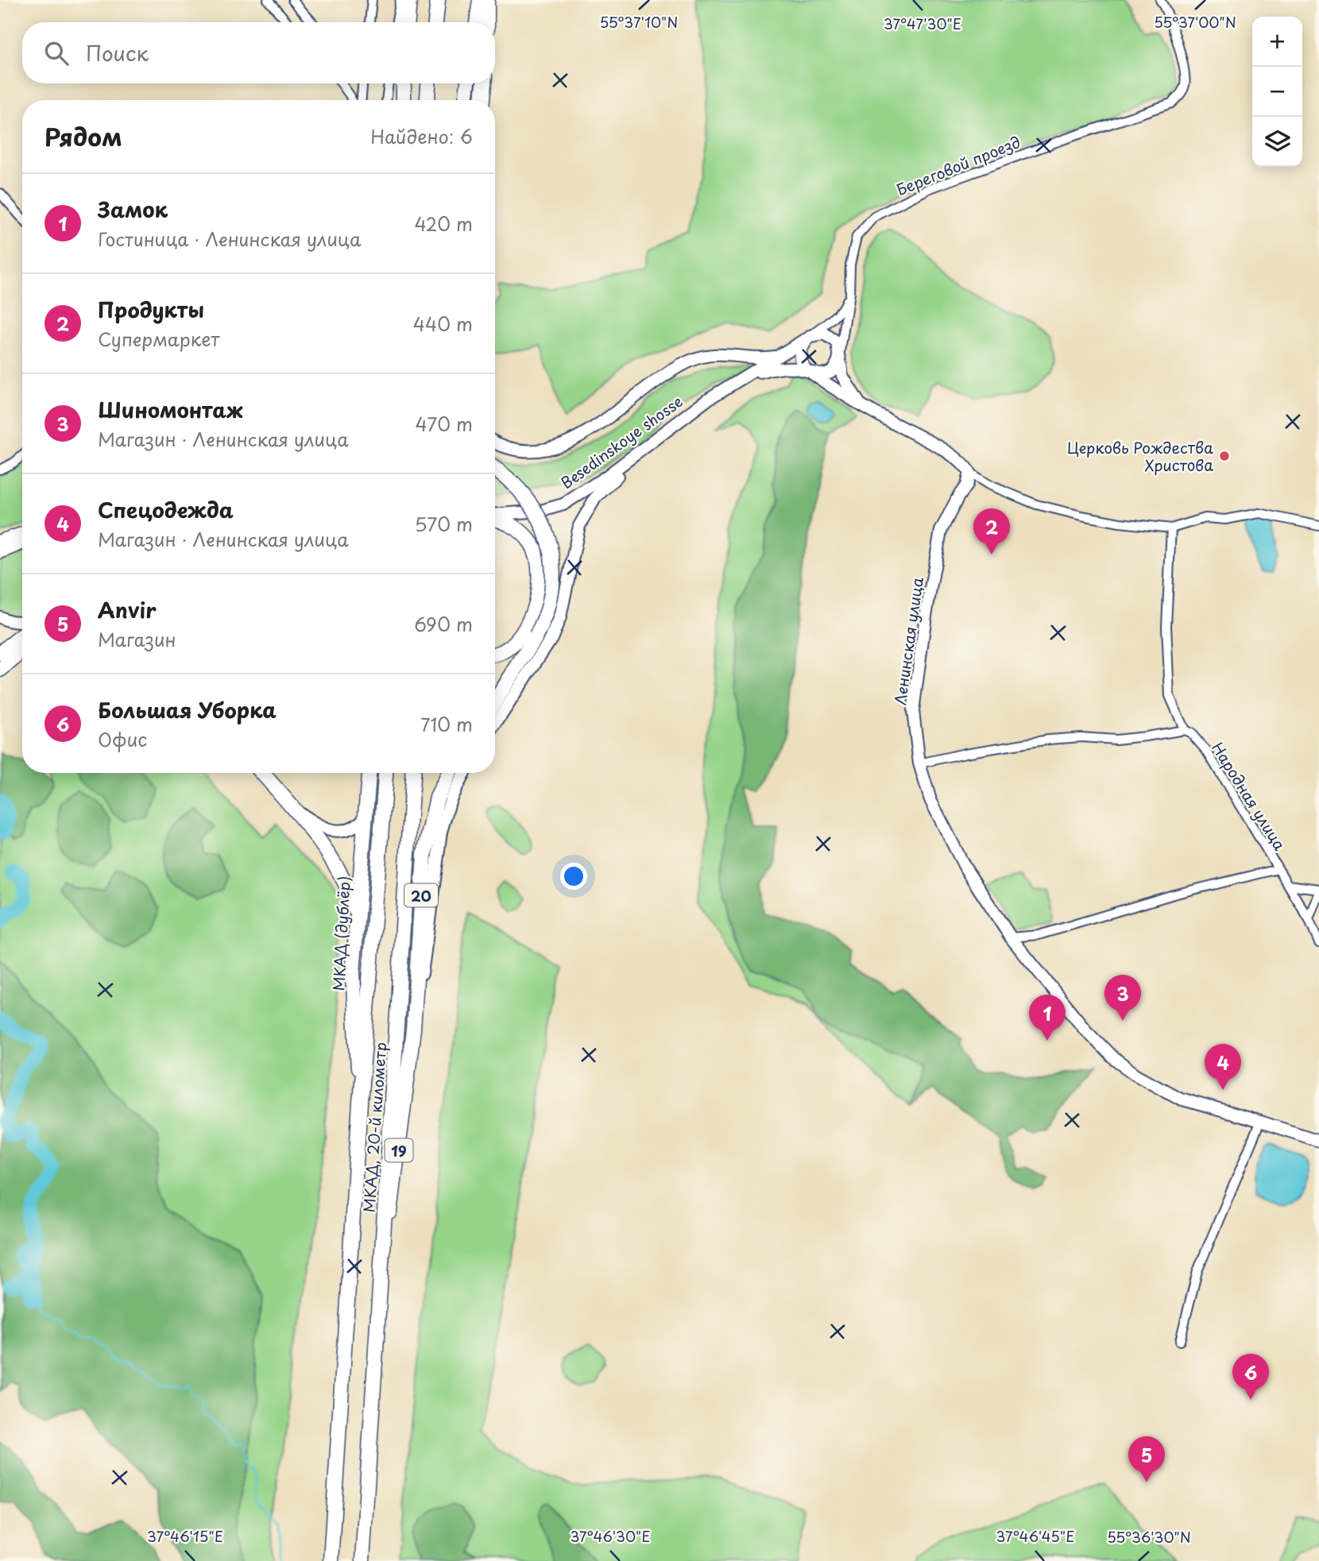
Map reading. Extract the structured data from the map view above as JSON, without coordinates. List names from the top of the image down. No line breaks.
{"streets":{"main road":["20","МКАД (дублёр)","МКАД, 20-й километр","19"],"street":["Береговой проезд","Besedinskoye shosse","Ленинская улица","Народная улица"]},"crossings":[["Береговой проезд","Besedinskoye shosse"],["20","19"],["МКАД (дублёр)","МКАД, 20-й километр"],["МКАД, 20-й километр","19"]],"places":["Церковь Рождества Христова"],"page":{"map_buttons":["+","−"],"search":"Поиск","heading":["Рядом","Найдено: 6"],"list":[{"mark":"1","name":"Замок","note":"Гостиница · Ленинская улица","value":"420 m"},{"mark":"2","name":"Продукты","note":"Супермаркет","value":"440 m"},{"mark":"3","name":"Шиномонтаж","note":"Магазин · Ленинская улица","value":"470 m"},{"mark":"4","name":"Спецодежда","note":"Магазин · Ленинская улица","value":"570 m"},{"mark":"5","name":"Anvir","note":"Магазин","value":"690 m"},{"mark":"6","name":"Большая Уборка","note":"Офис","value":"710 m"}],"pins":["2","3","1","4","6","5"]},"coordinates":["55°37'10\"N","55°37'00\"N","37°47'30\"E","37°46'15\"E","37°46'30\"E","37°46'45\"E","55°36'30\"N"]}
